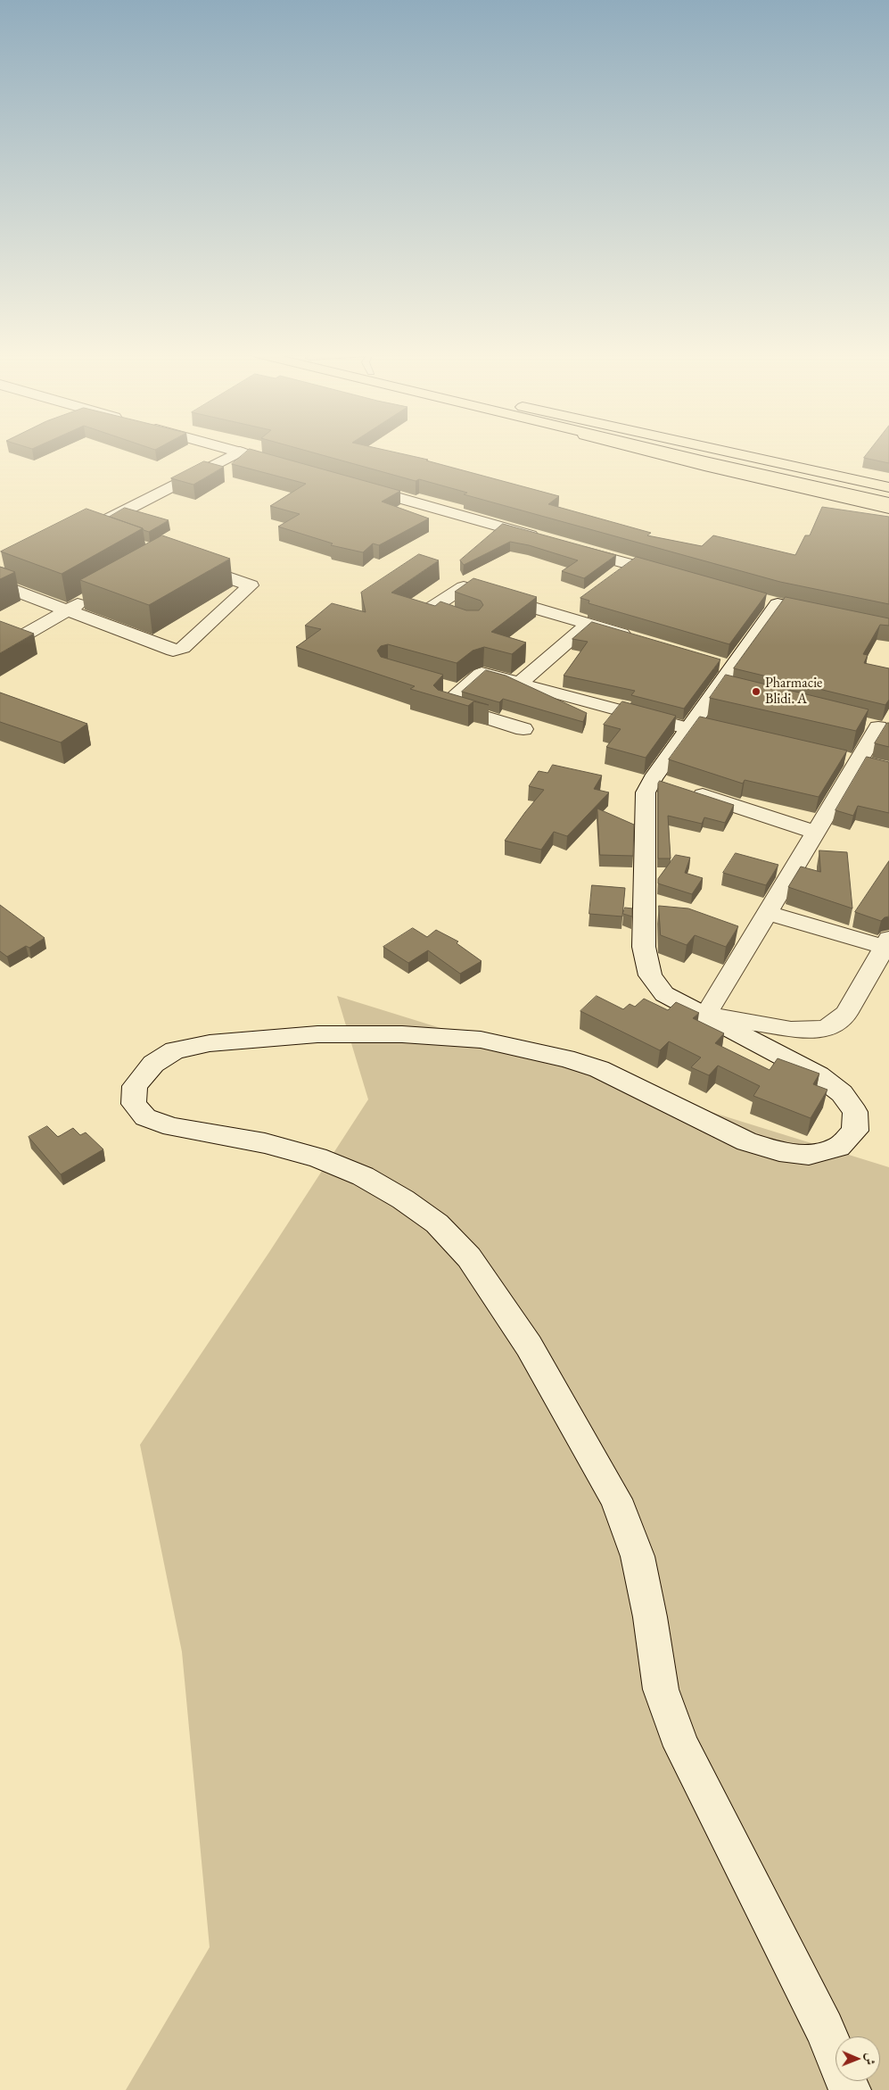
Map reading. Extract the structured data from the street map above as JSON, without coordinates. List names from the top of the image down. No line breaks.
{"places":["Pharmacie Blidi. A"],"north":"right"}
